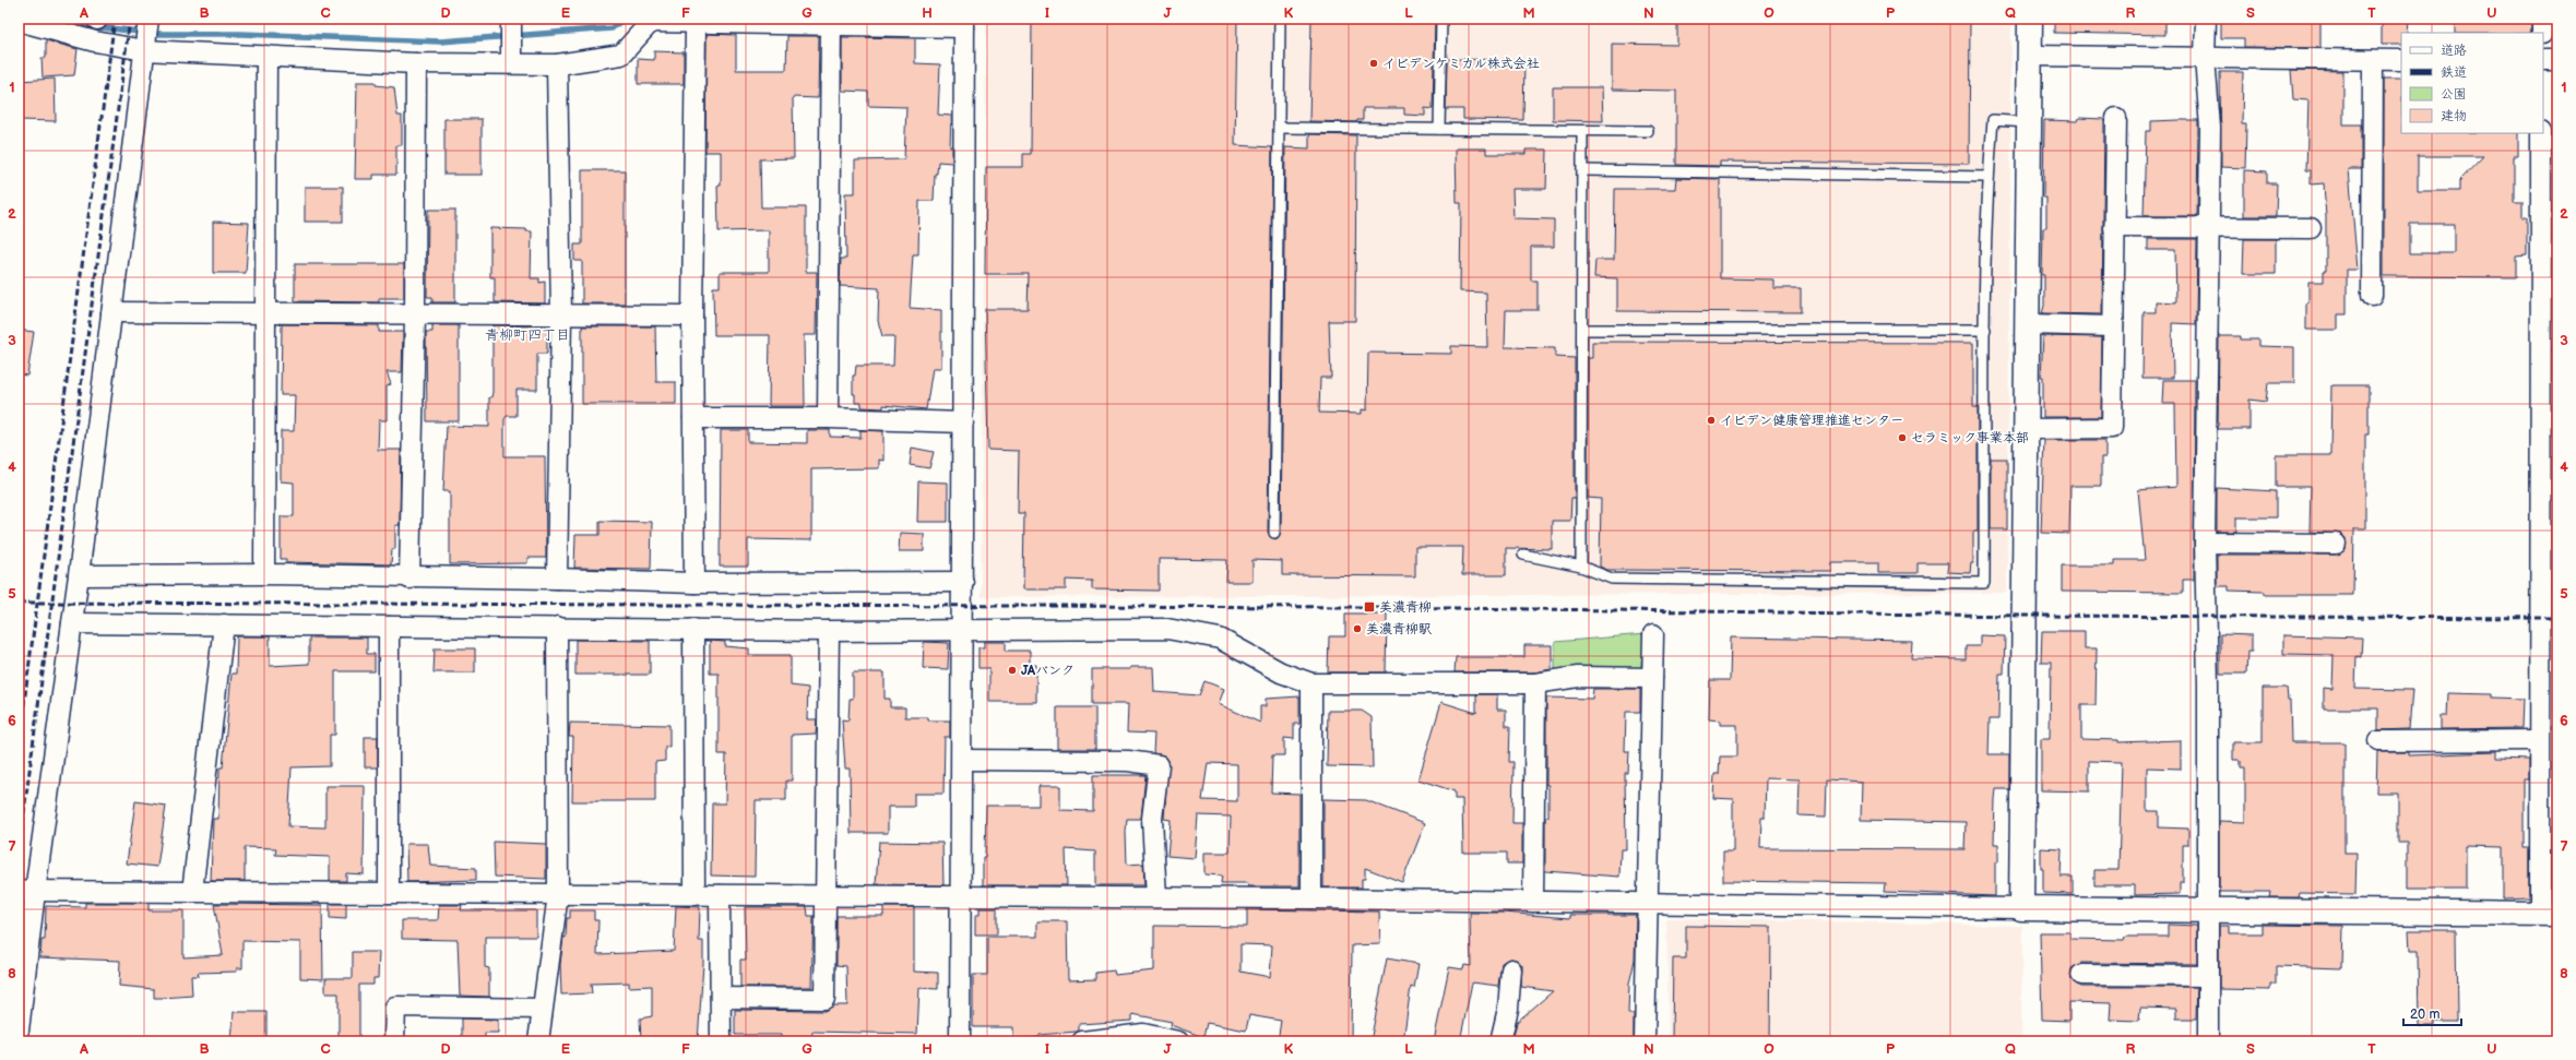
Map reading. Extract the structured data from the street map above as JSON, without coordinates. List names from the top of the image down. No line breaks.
{"districts":["青柳町四丁目"],"places":{"other":["イビデンケミカル株式会社","イビデン健康管理推進センター","セラミック事業本部","美濃青柳駅","JAバンク"],"transit":["美濃青柳"]},"legend":["道路","鉄道","公園","建物"],"scale_bar":"20 m","grid":{"columns":["A","B","C","D","E","F","G","H","I","J","K","L","M","N","O","P","Q","R","S","T","U"],"rows":["1","2","3","4","5","6","7","8"]}}
